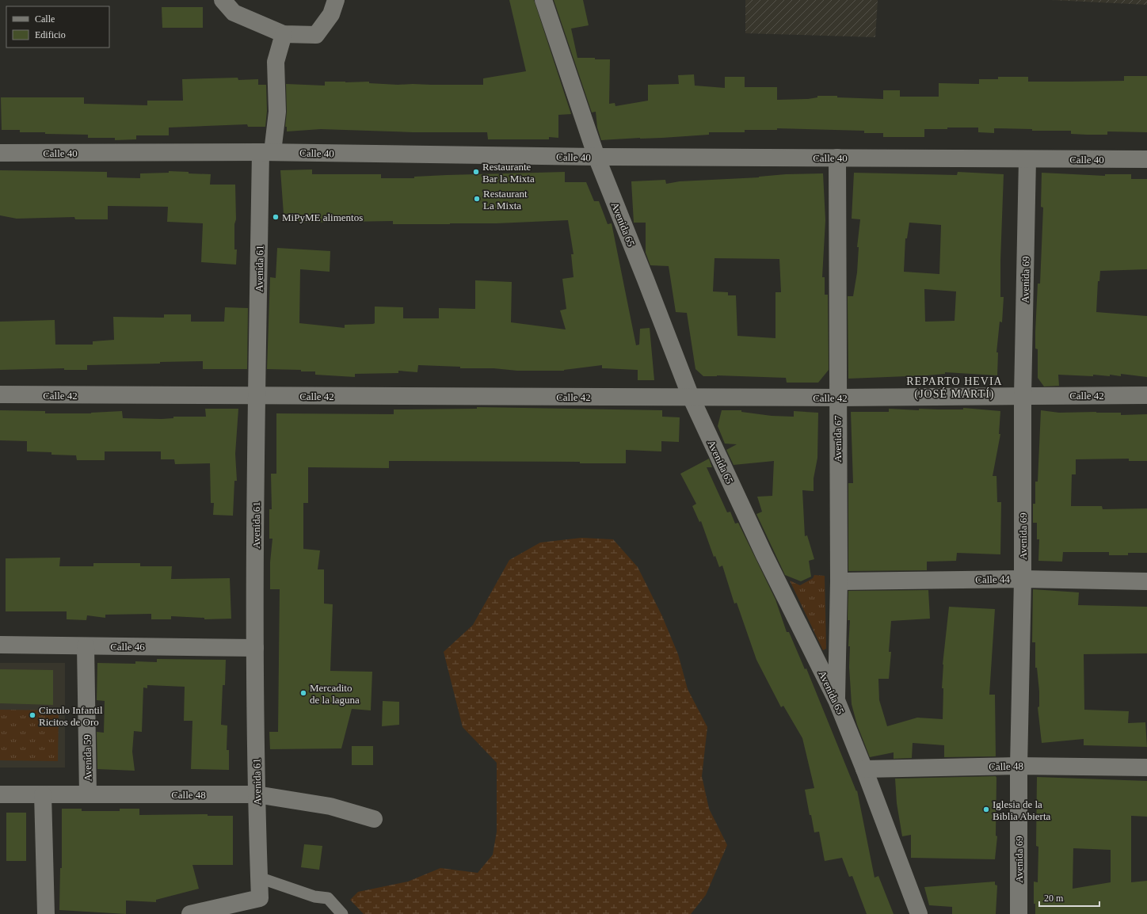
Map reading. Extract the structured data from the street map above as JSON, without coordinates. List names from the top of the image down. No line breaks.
{"streets":{"street":["Calle 40","Avenida 65","Avenida 61","Avenida 69","Calle 42","Avenida 67","Calle 44","Calle 46","Avenida 59","Calle 48"]},"crossings":[["Calle 40","Avenida 65"],["Calle 40","Avenida 61"],["Calle 40","Avenida 69"],["Calle 40","Avenida 67"],["Avenida 65","Calle 42"],["Avenida 65","Avenida 67"],["Avenida 65","Calle 48"],["Avenida 61","Calle 42"],["Avenida 61","Calle 46"],["Avenida 61","Calle 48"],["Avenida 69","Calle 42"],["Avenida 69","Calle 44"],["Avenida 69","Calle 48"],["Calle 42","Avenida 67"],["Avenida 67","Calle 44"],["Calle 46","Avenida 59"],["Avenida 59","Calle 48"]],"districts":["REPARTO HEVIA (JOSÉ MARTÍ)"],"places":["Restaurante Bar la Mixta","Restaurant La Mixta","MiPyME alimentos","Mercadito de la laguna","Circulo Infantil Ricitos de Oro","Iglesia de la Biblia Abierta"],"legend":["Calle","Edificio"],"scale_bar":"20 m"}
